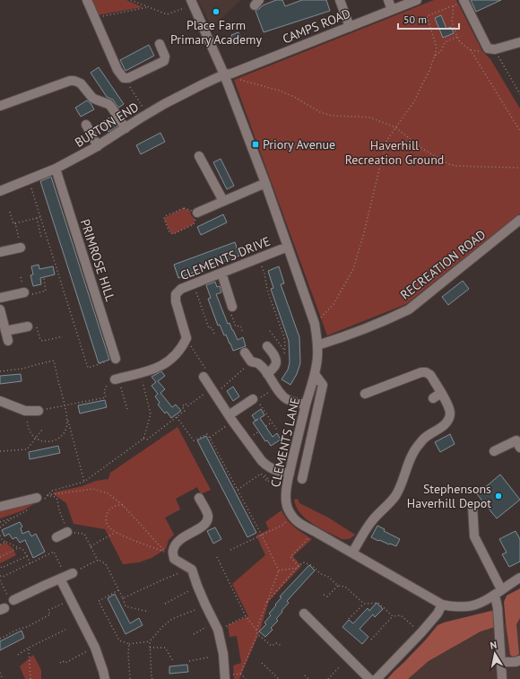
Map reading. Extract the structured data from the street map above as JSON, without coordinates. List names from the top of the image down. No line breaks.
{"streets":{"street":["CAMPS ROAD","BURTON END","CLEMENTS DRIVE","PRIMROSE HILL","RECREATION ROAD","CLEMENTS LANE"]},"crossings":[["CAMPS ROAD","BURTON END"],["CAMPS ROAD","CLEMENTS LANE"],["BURTON END","PRIMROSE HILL"],["BURTON END","CLEMENTS LANE"],["CLEMENTS DRIVE","CLEMENTS LANE"],["RECREATION ROAD","CLEMENTS LANE"]],"parks":["Haverhill Recreation Ground"],"places":{"other":["Place Farm Primary Academy","Stephensons Haverhill Depot"],"transit":["Priory Avenue"]},"scale_bar":"50 m","north":"top"}
